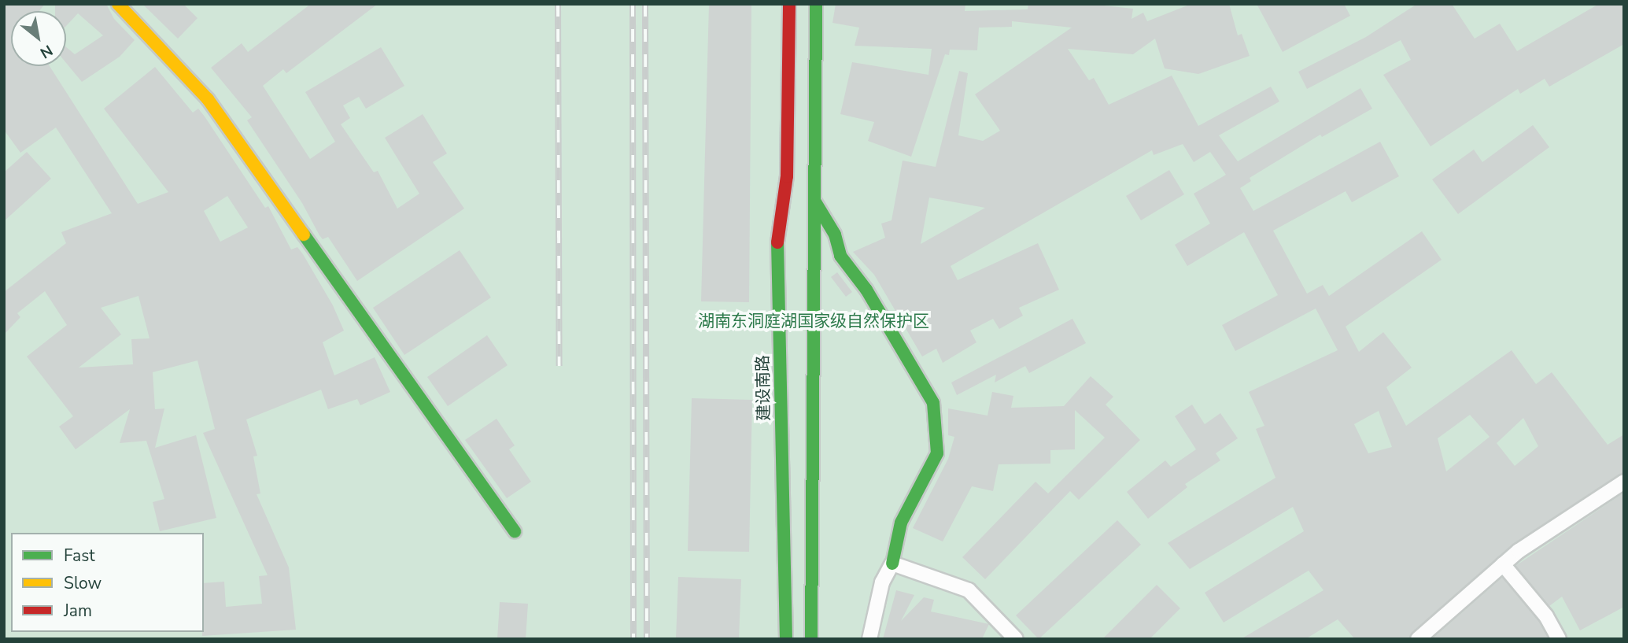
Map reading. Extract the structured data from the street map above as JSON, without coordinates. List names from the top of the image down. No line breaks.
{"streets":{"main road":["建设南路"]},"parks":["湖南东洞庭湖国家级自然保护区"],"legend":["Fast","Slow","Jam"],"north":"bottom right"}
